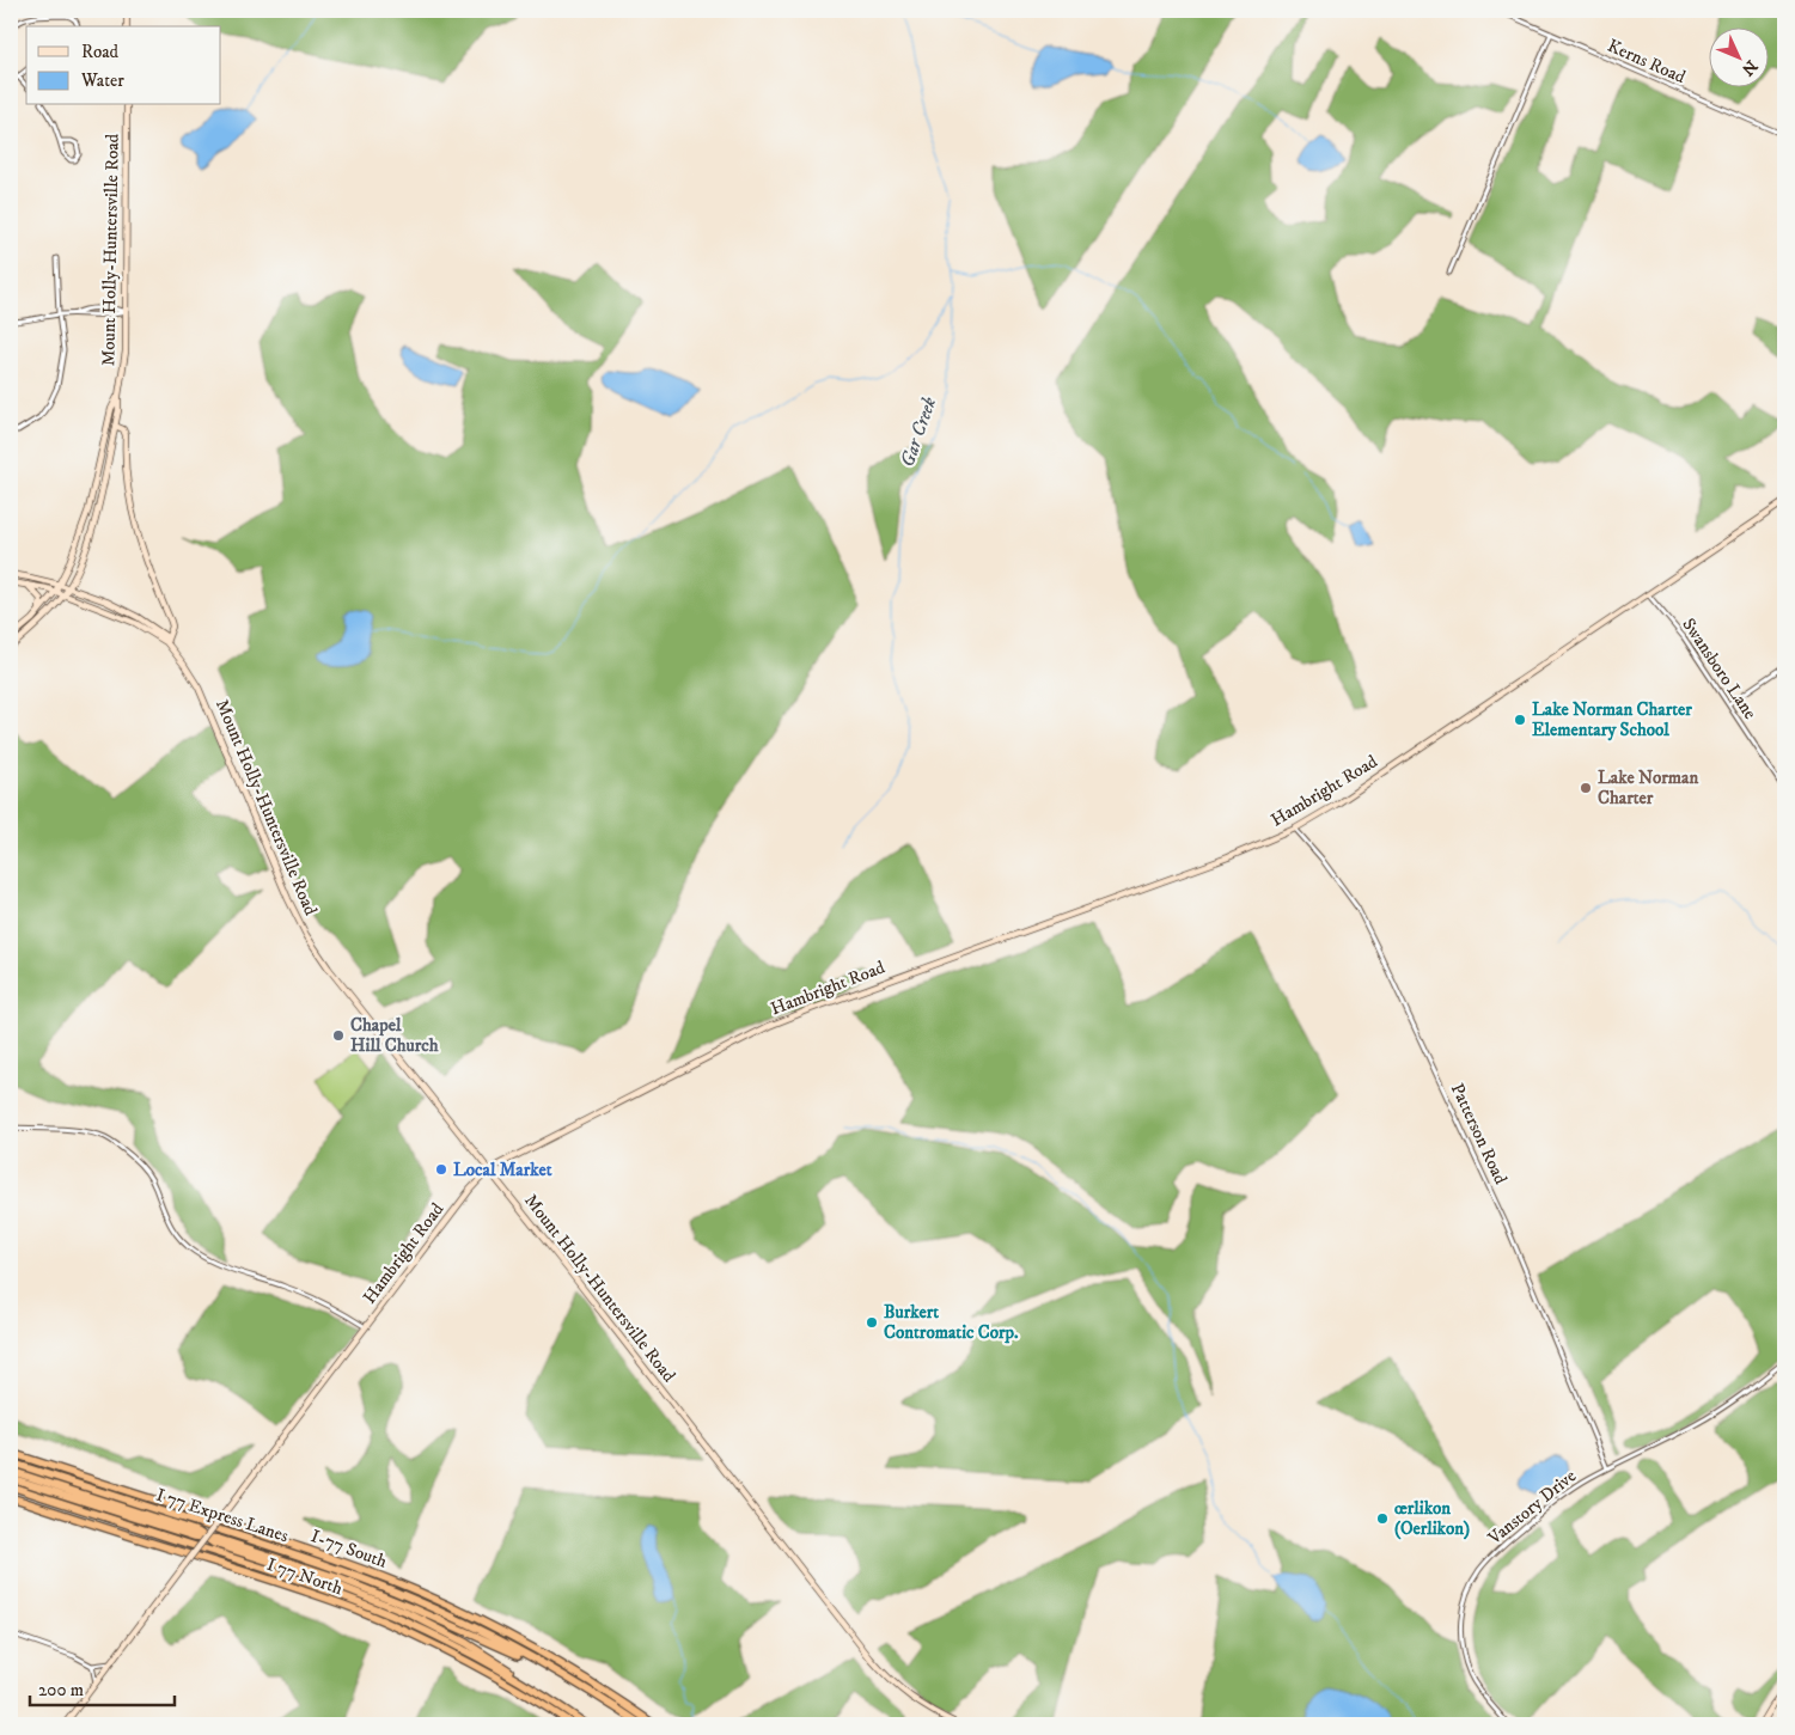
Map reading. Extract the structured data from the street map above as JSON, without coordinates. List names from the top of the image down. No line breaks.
{"streets":{"highway":["I 77 Express Lanes","I-77 South","I 77 North"],"main road":["Mount Holly-Huntersville Road","Hambright Road"],"street":["Kerns Road","Swansboro Lane","Patterson Road","Vanstory Drive"]},"crossings":[["Mount Holly-Huntersville Road","Hambright Road"],["Swansboro Lane","Hambright Road"],["Hambright Road","Patterson Road"],["Patterson Road","Vanstory Drive"]],"water":["Gar Creek"],"places":["Lake Norman Charter Elementary School","Lake Norman Charter","Chapel Hill Church","Local Market","Burkert Contromatic Corp.","œrlikon (Oerlikon)"],"legend":["Road","Water"],"scale_bar":"200 m","north":"bottom right"}
